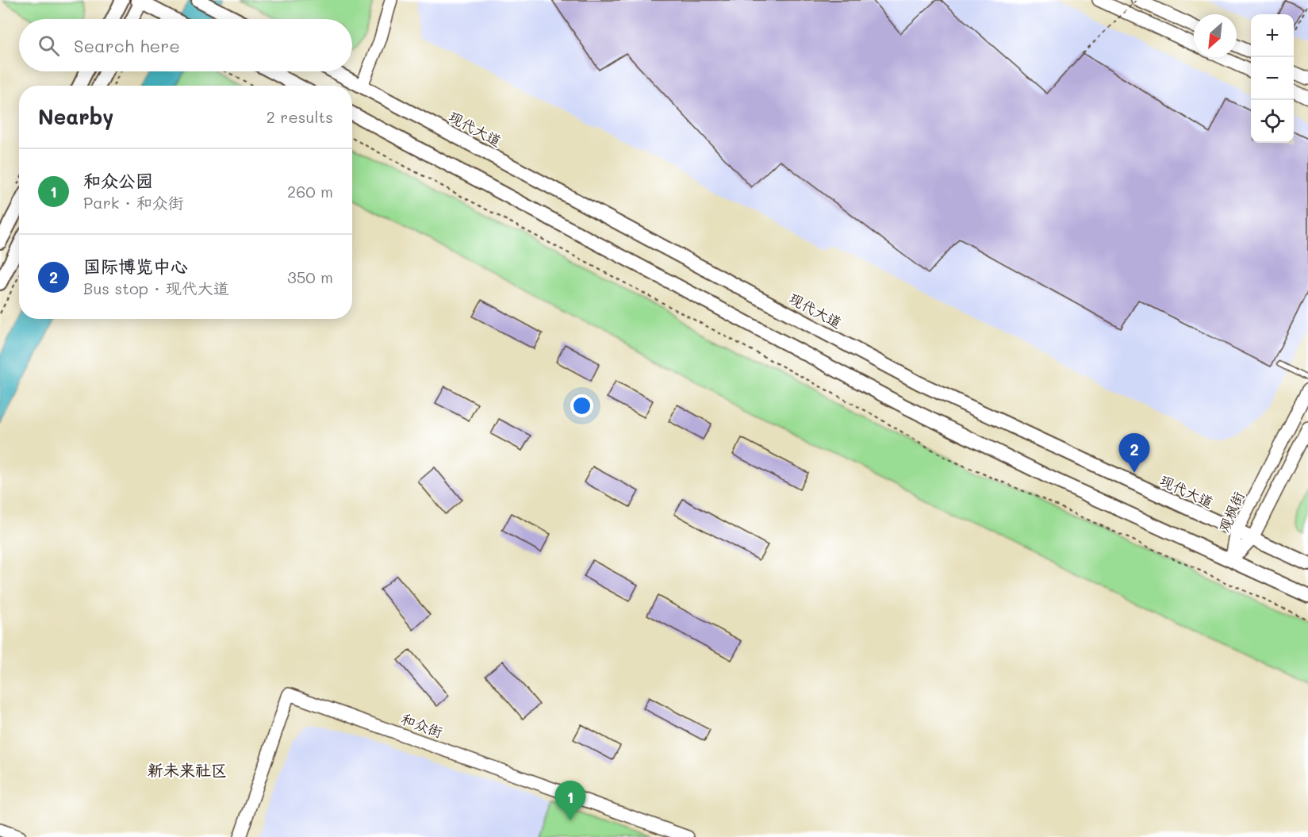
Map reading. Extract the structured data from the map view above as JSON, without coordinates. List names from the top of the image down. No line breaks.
{"streets":{"main road":["现代大道"],"street":["观枫街","和众街"]},"crossings":[["现代大道","观枫街"]],"districts":["新未来社区"],"north":"bottom left","page":{"map_buttons":["+","−"],"search":"Search here","heading":["Nearby","2 results"],"list":[{"mark":"1","name":"和众公园","note":"Park · 和众街","value":"260 m"},{"mark":"2","name":"国际博览中心","note":"Bus stop · 现代大道","value":"350 m"}],"pins":["2","1"]}}
